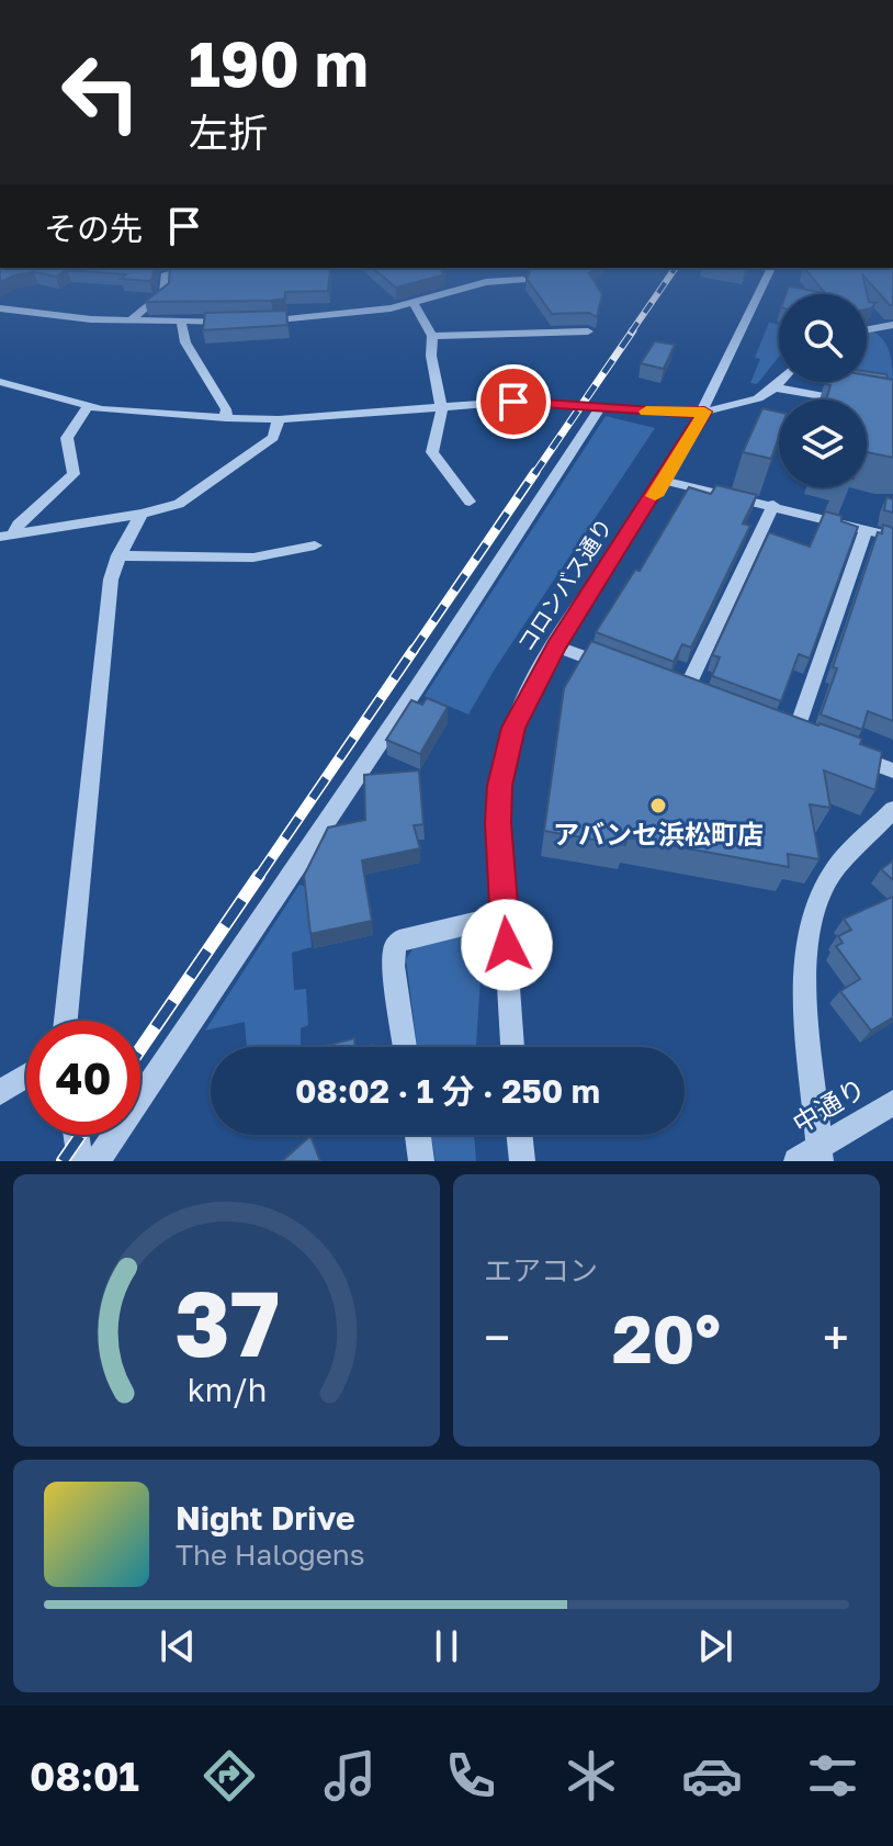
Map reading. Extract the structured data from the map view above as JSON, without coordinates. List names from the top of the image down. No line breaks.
{"streets":{"street":["コロンバス通り","中通り"]},"places":["アバンセ浜松町店"],"page":{"turn":["190 m","左折"],"then":"その先","limit":"40","trip":"08:02 · 1 分 · 250 m","tile":"エアコン","heat":["−","20°","+"],"song":["Night Drive","The Halogens"],"tabs":"08:01","gauge":["37","km/h"]}}
